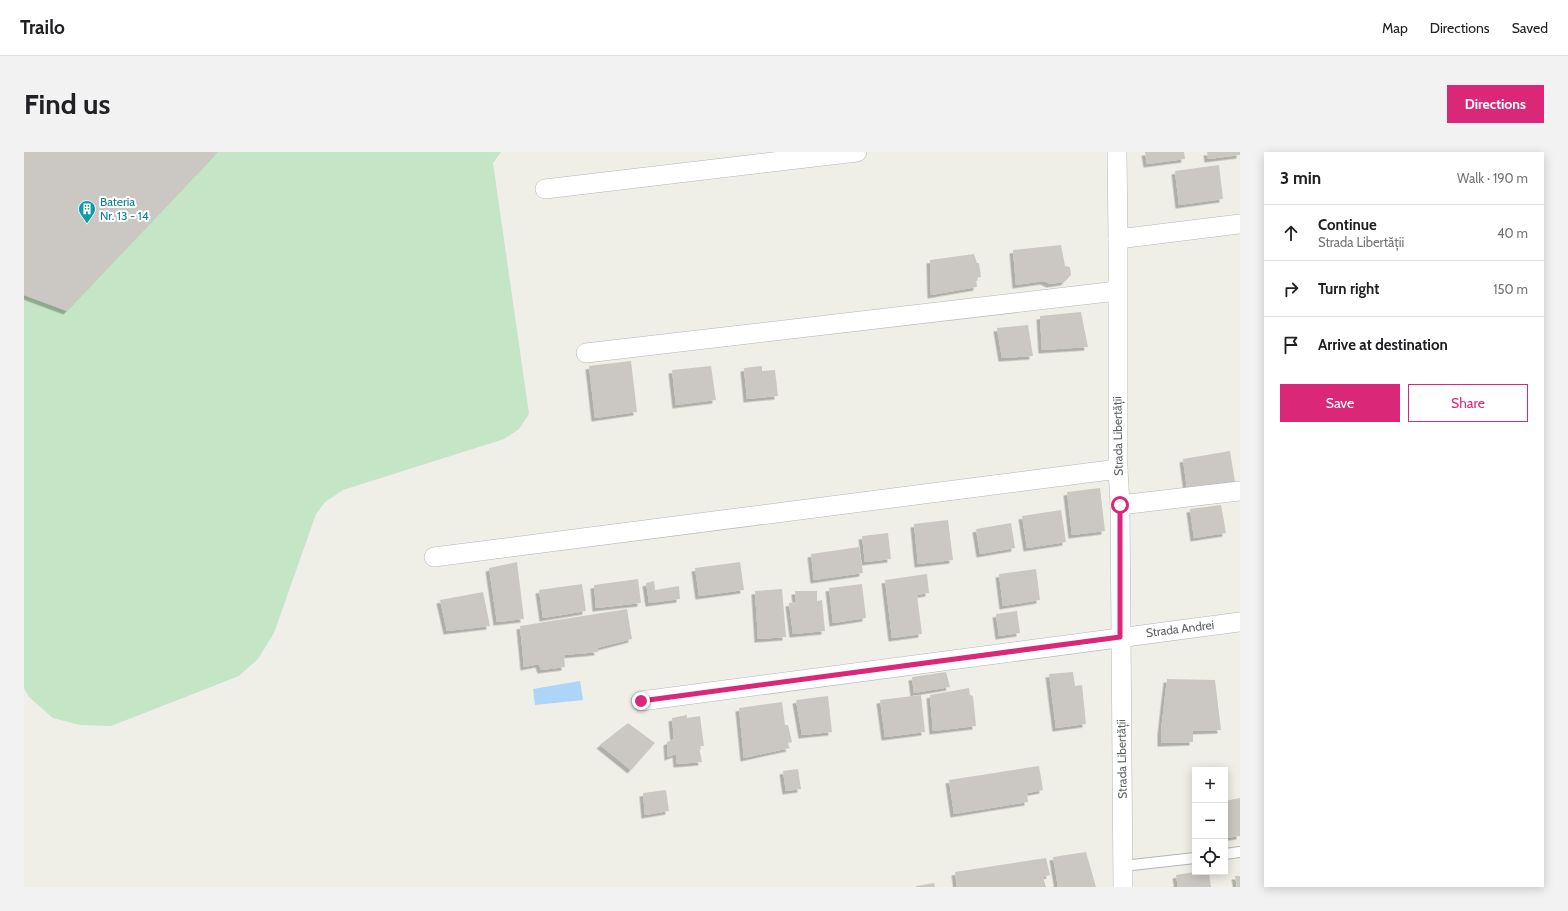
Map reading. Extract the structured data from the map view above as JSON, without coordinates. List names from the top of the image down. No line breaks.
{"streets":{"street":["Strada Libertății","Strada Andrei"]},"crossings":[["Strada Libertății","Strada Andrei"]],"places":{"building":["Bateria Nr. 13 - 14"]},"page":{"header":"Trailo","nav":["Map","Directions","Saved"],"buttons":["Directions",["Save","Share"]],"title":"Find us","heading":["3 min","Walk · 190 m"],"list":[["Continue","Strada Libertății","40 m"],["Turn right","150 m"],"Arrive at destination"],"map_buttons":["+","−"]}}
